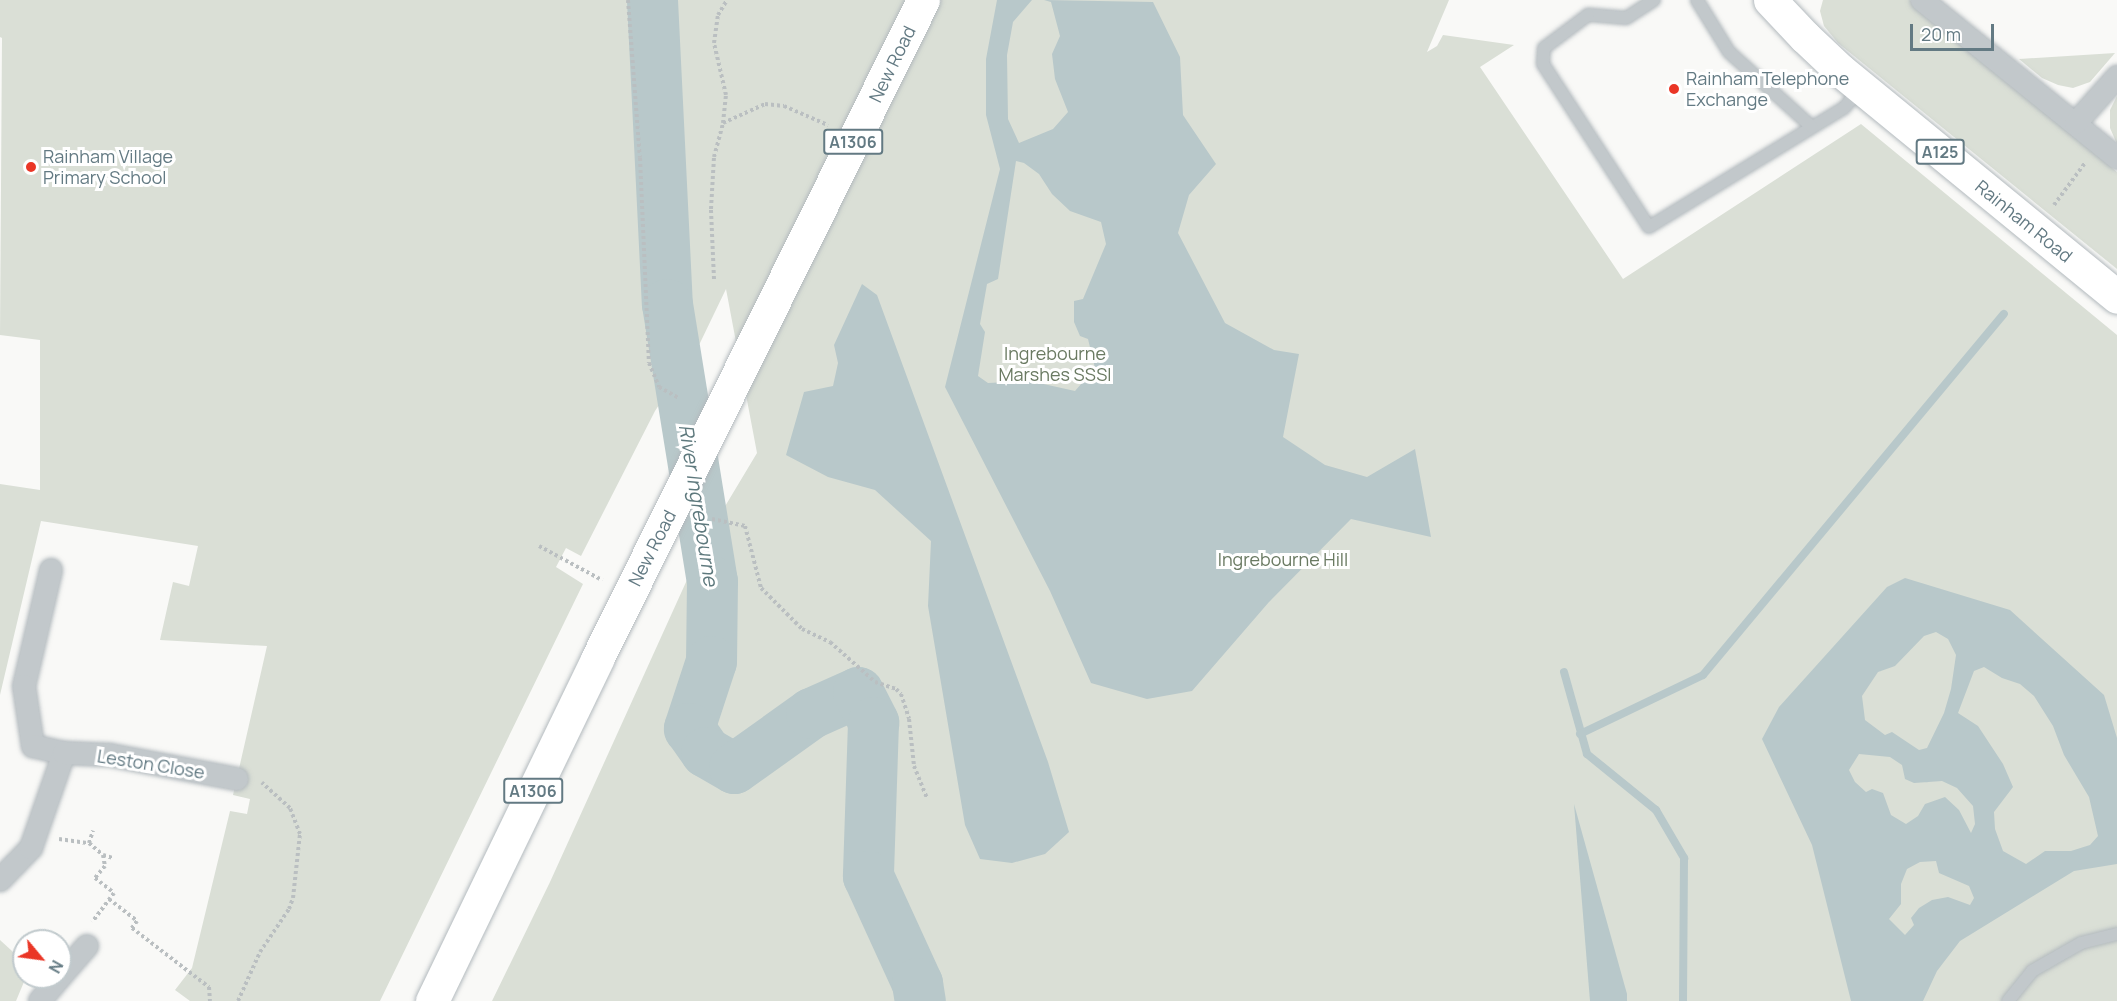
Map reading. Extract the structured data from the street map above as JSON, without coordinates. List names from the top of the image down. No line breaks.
{"streets":{"main road":["New Road","A1306","A125","Rainham Road"],"street":["Leston Close"]},"water":["River Ingrebourne"],"parks":["Ingrebourne Marshes SSSI","Ingrebourne Hill"],"places":["Rainham Telephone Exchange","Rainham Village Primary School"],"scale_bar":"20 m","north":"bottom right"}
